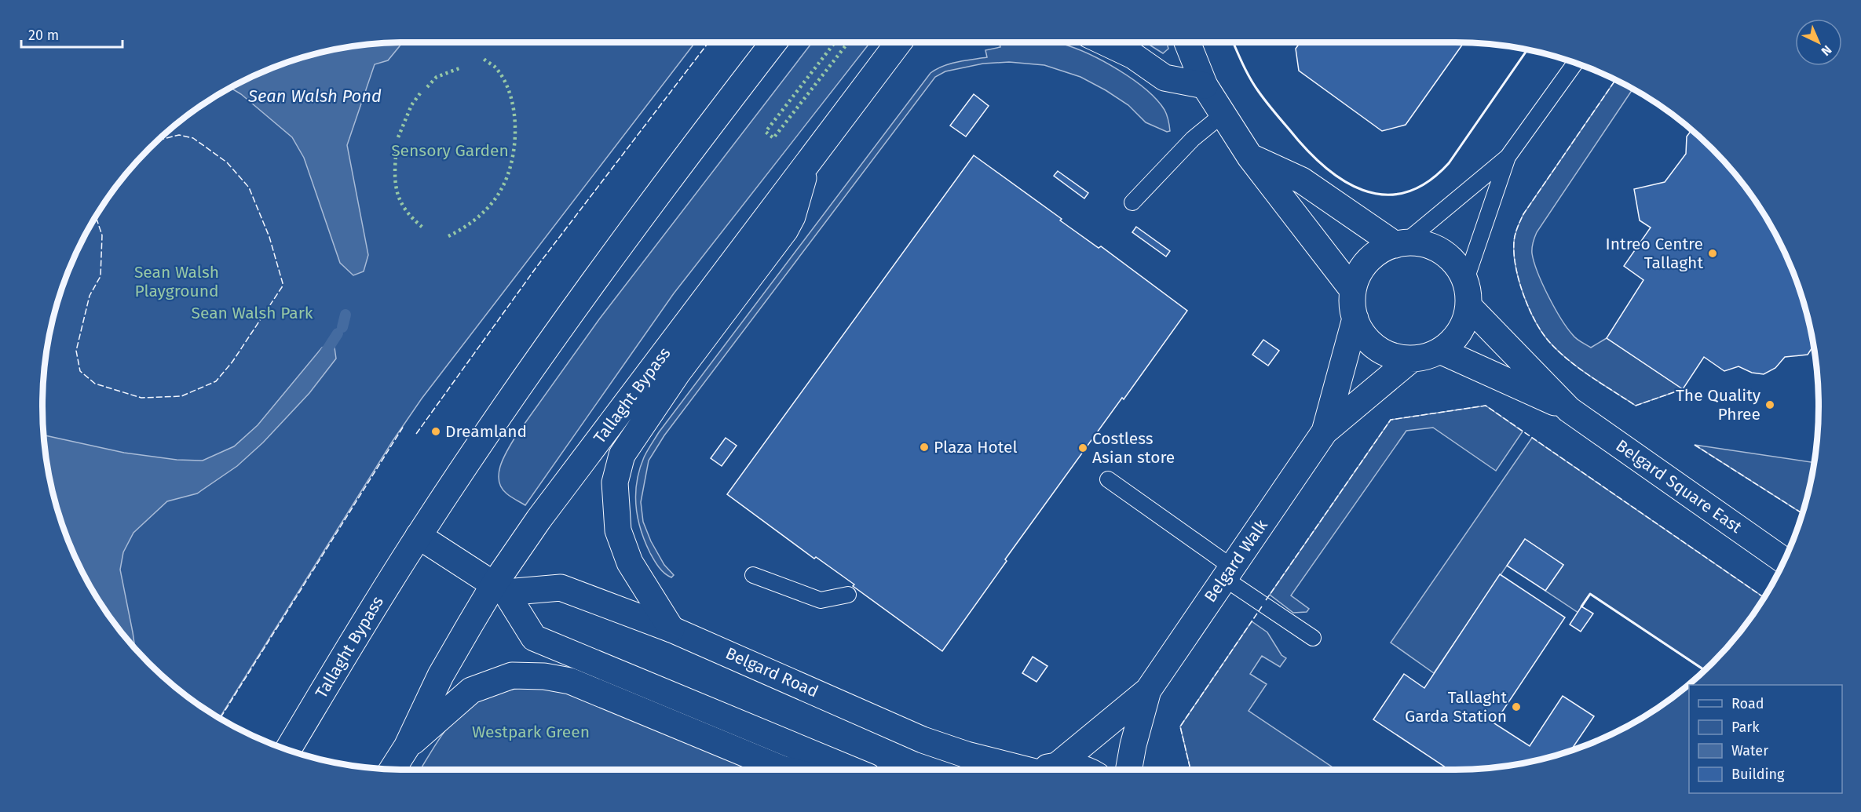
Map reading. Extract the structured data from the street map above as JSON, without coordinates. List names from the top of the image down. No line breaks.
{"streets":{"main road":["Tallaght Bypass","Belgard Square East","Belgard Walk","Belgard Road"]},"crossings":[["Tallaght Bypass","Belgard Road"],["Belgard Square East","Belgard Walk"]],"water":["Sean Walsh Pond"],"parks":["Sensory Garden","Sean Walsh Playground","Sean Walsh Park","Westpark Green"],"places":["Intreo Centre Tallaght","The Quality Phree","Dreamland","Plaza Hotel","Costless Asian store","Tallaght Garda Station"],"legend":["Road","Park","Water","Building"],"scale_bar":"20 m","north":"bottom right"}
